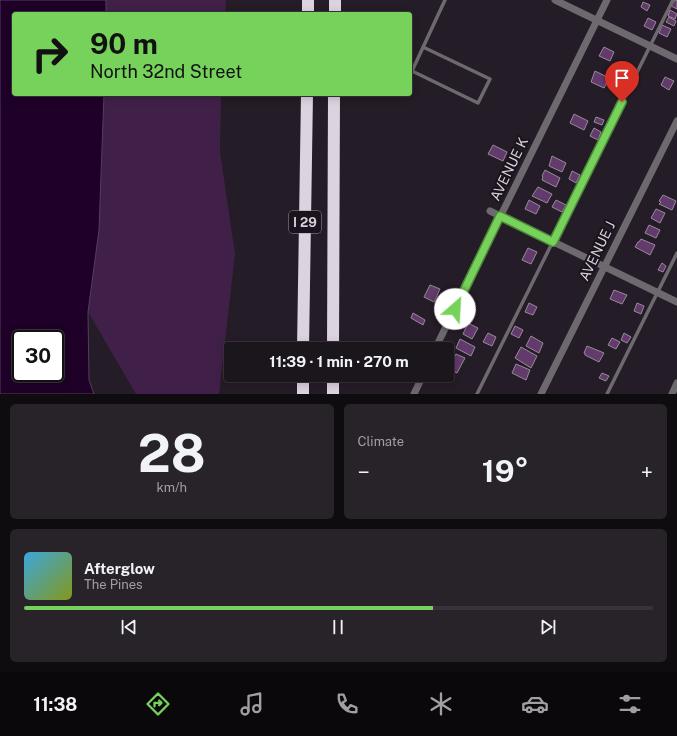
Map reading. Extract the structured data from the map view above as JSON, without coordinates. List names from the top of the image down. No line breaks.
{"streets":{"highway":["I 29"],"street":["AVENUE K","AVENUE J"]},"page":{"turn":["90 m","North 32nd Street"],"limit":"30","trip":"11:39 · 1 min · 270 m","tile":[["28","km/h"],"Climate"],"heat":["−","19°","+"],"song":["Afterglow","The Pines"],"tabs":"11:38"}}
